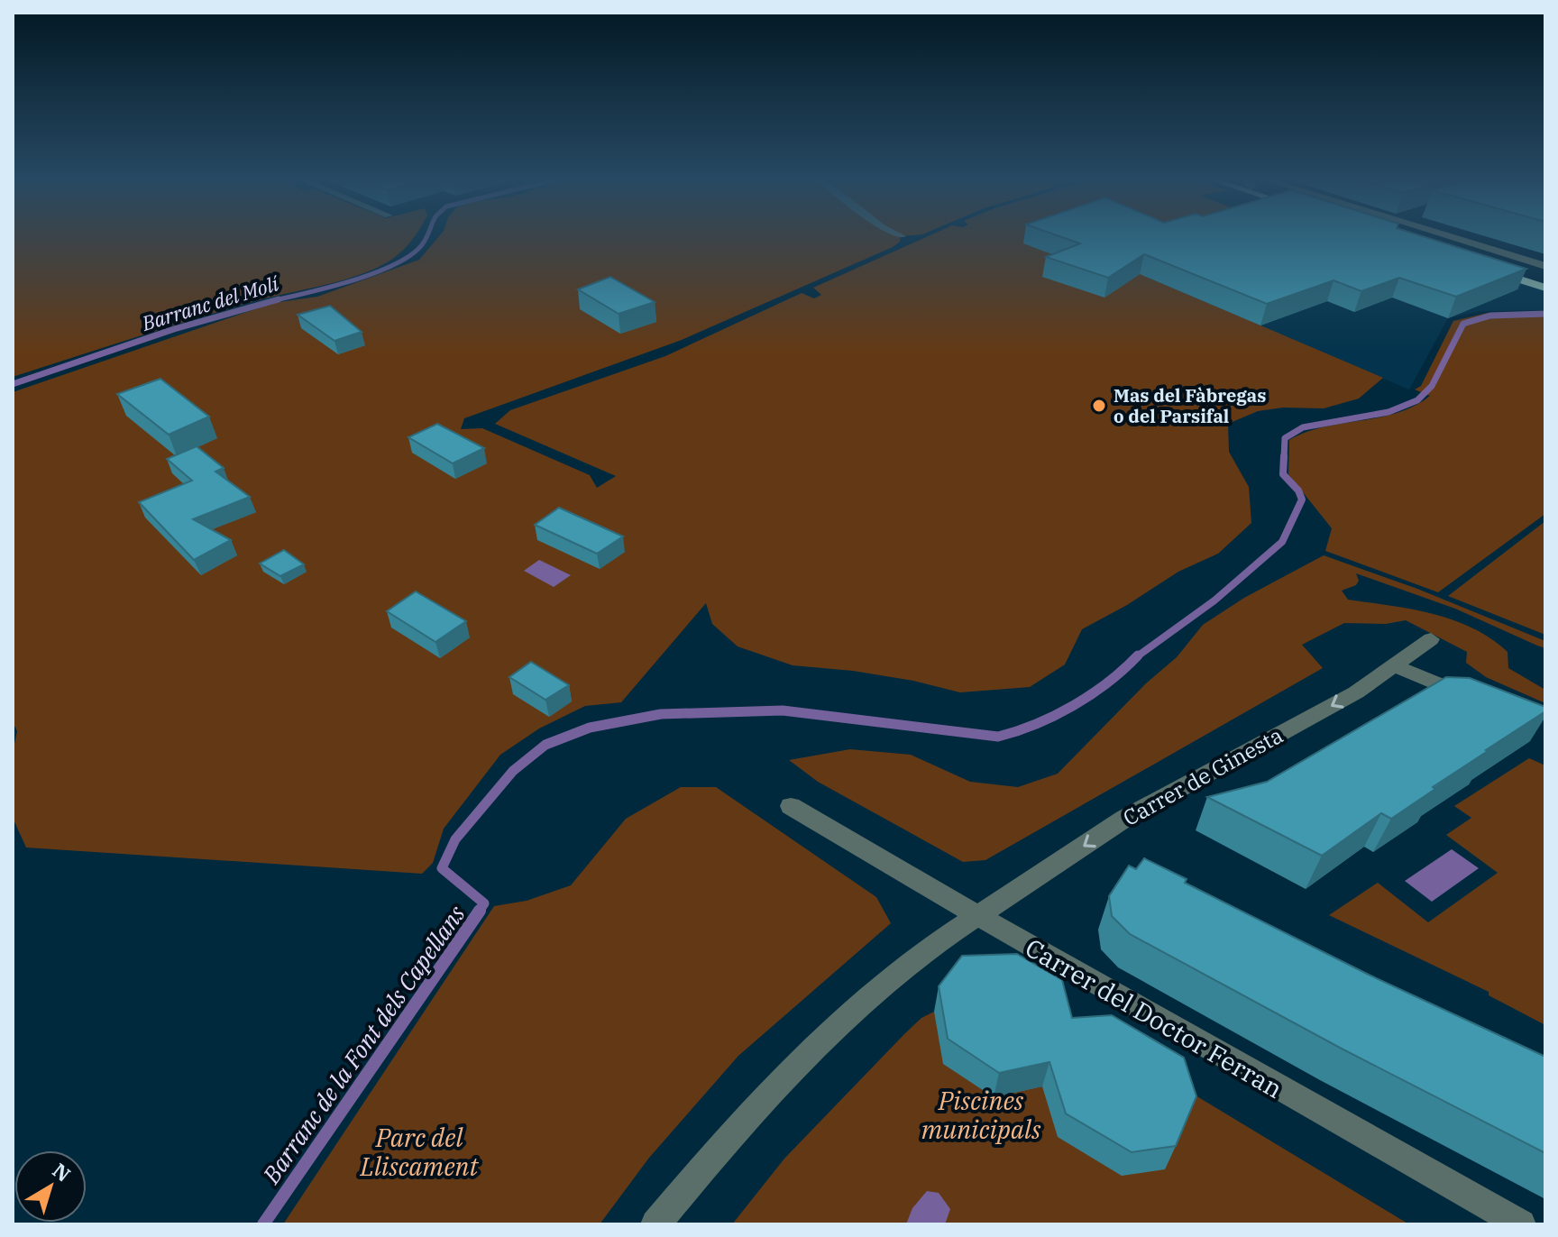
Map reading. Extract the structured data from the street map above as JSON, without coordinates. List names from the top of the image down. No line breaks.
{"streets":{"street":["Carrer de Ginesta","Carrer del Doctor Ferran"]},"crossings":[["Carrer de Ginesta","Carrer del Doctor Ferran"]],"one_way":["Carrer de Ginesta"],"water":["Barranc del Molí","Barranc de la Font dels Capellans"],"parks":["Piscines municipals","Parc del Lliscament"],"places":["Mas del Fàbregas o del Parsifal"],"north":"top right"}
